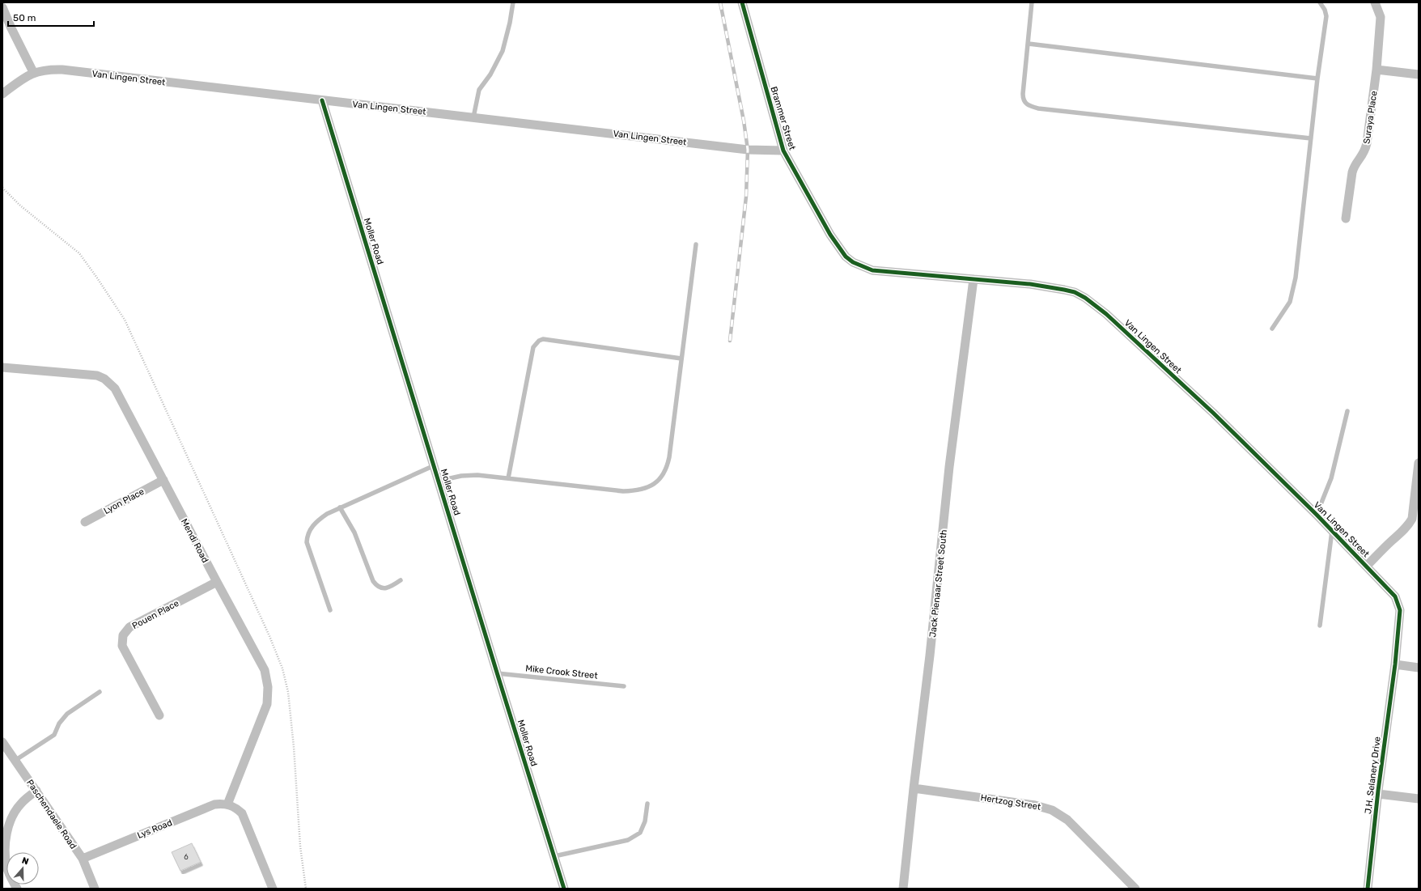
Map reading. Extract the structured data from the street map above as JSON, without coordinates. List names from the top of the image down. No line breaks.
{"streets":{"street":["Van Lingen Street","Suraya Place","Brammer Street","Moller Road","Lyon Place","Mendi Road","Jack Pienaar Street South","Pouen Place","J.H. Selanery Drive","Hertzog Street","Paschendaele Road","Lys Road"],"lane":["Mike Crook Street"]},"crossings":[["Van Lingen Street","Brammer Street"],["Van Lingen Street","Moller Road"],["Van Lingen Street","Jack Pienaar Street South"],["Van Lingen Street","J.H. Selanery Drive"],["Moller Road","Mike Crook Street"],["Lyon Place","Mendi Road"],["Mendi Road","Pouen Place"],["Mendi Road","Lys Road"],["Jack Pienaar Street South","Hertzog Street"],["Paschendaele Road","Lys Road"]],"house_numbers":["6"],"scale_bar":"50 m","north":"top"}
